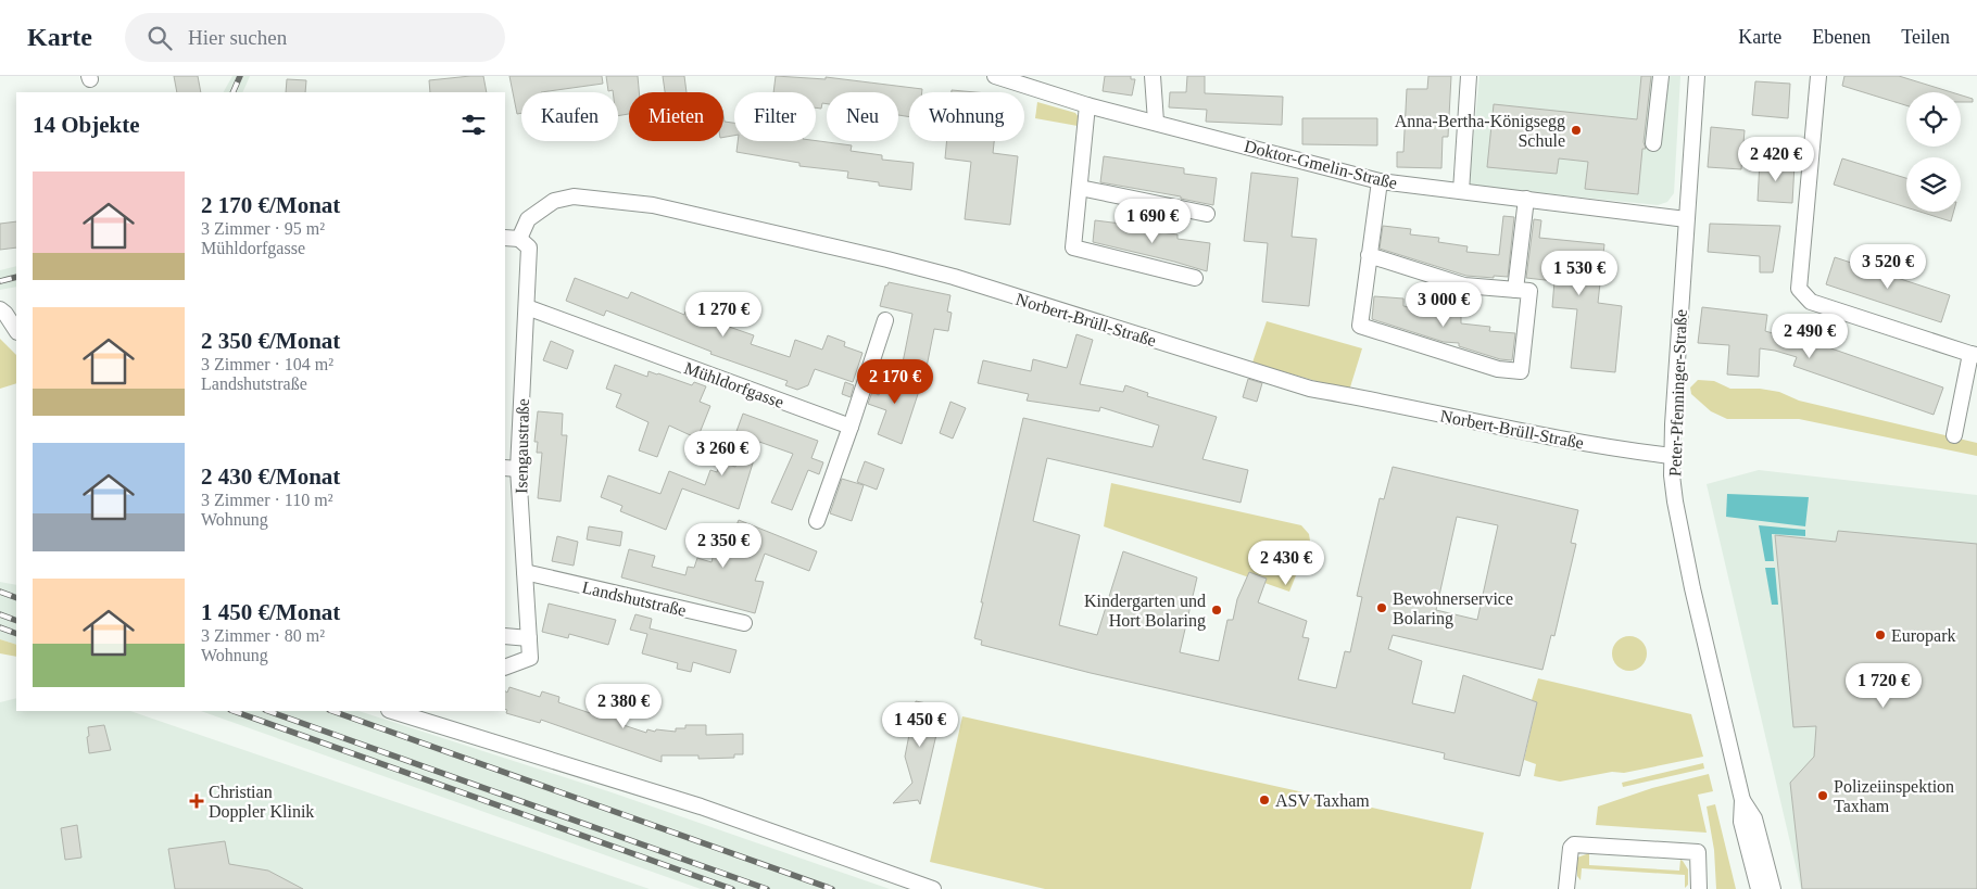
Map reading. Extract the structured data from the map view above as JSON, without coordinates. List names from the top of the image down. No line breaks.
{"streets":{"street":["Doktor-Gmelin-Straße","Norbert-Brüll-Straße","Mühldorfgasse","Peter-Pfenninger-Straße","Isengaustraße","Landshutstraße"]},"crossings":[["Doktor-Gmelin-Straße","Peter-Pfenninger-Straße"],["Norbert-Brüll-Straße","Peter-Pfenninger-Straße"],["Norbert-Brüll-Straße","Isengaustraße"],["Mühldorfgasse","Isengaustraße"],["Isengaustraße","Landshutstraße"]],"places":{"other":["Anna-Bertha-Königsegg Schule","Bewohnerservice Bolaring","Kindergarten und Hort Bolaring","Europark","Polizeiinspektion Taxham","ASV Taxham"],"health":["Christian Doppler Klinik"]},"page":{"header":"Karte","search":"Hier suchen","nav":["Karte","Ebenen","Teilen"],"chip":["Kaufen","Mieten","Filter","Neu","Wohnung"],"heading":"14 Objekte","price":["2 420 €","1 690 €","3 520 €","1 530 €","3 000 €","1 270 €","2 490 €","2 170 €","3 260 €","2 350 €","2 430 €","1 720 €","2 380 €","1 450 €"],"list":[{"name":"2 170 €/Monat","note":"3 Zimmer · 95 m² · Mühldorfgasse"},{"name":"2 350 €/Monat","note":"3 Zimmer · 104 m² · Landshutstraße"},{"name":"2 430 €/Monat","note":"3 Zimmer · 110 m² · Wohnung"},{"name":"1 450 €/Monat","note":"3 Zimmer · 80 m² · Wohnung"}]}}
